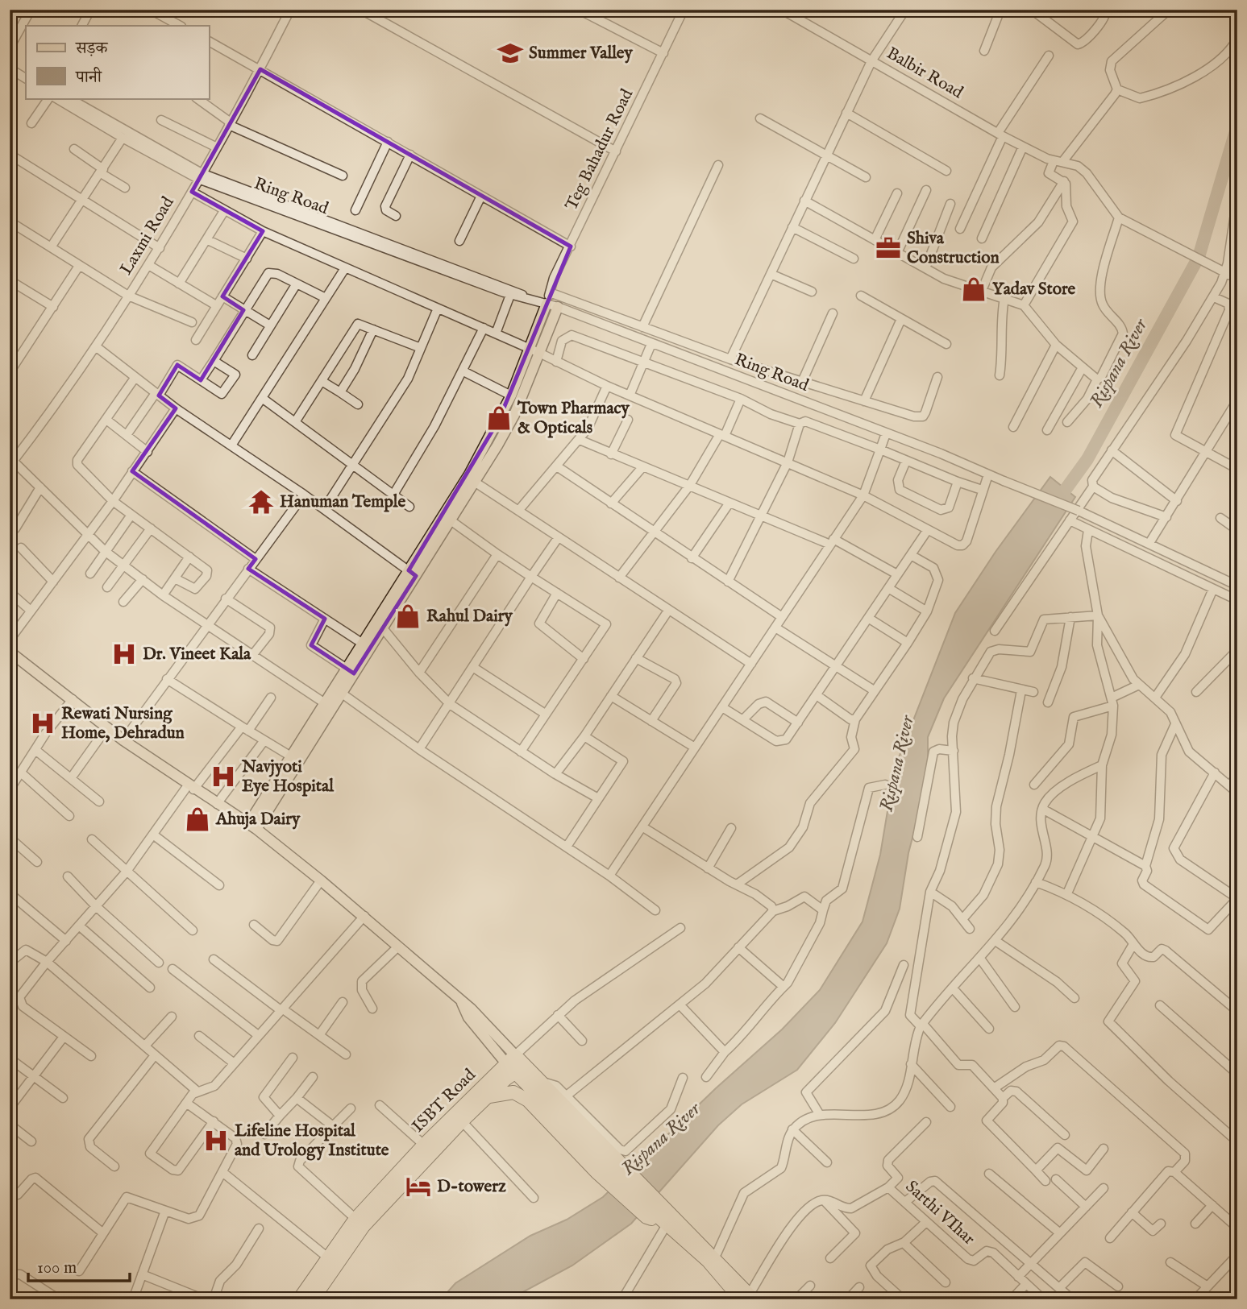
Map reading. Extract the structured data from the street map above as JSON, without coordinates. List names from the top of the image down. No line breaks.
{"streets":{"highway":["ISBT Road"],"street":["Balbir Road","Teg Bahadur Road","Ring Road","Laxmi Road","Sarthi VIhar"]},"crossings":[["Teg Bahadur Road","Ring Road"],["Ring Road","Laxmi Road"]],"water":["Rispana River"],"places":{"school or university":["Summer Valley"],"office":["Shiva Construction"],"shop":["Yadav Store","Town Pharmacy & Opticals","Rahul Dairy","Ahuja Dairy"],"temple":["Hanuman Temple"],"hospital":["Dr. Vineet Kala","Rewati Nursing Home, Dehradun","Navjyoti Eye Hospital","Lifeline Hospital and Urology Institute"],"hotel":["D-towerz"]},"legend":["सड़क","पानी"],"scale_bar":"100 m"}
